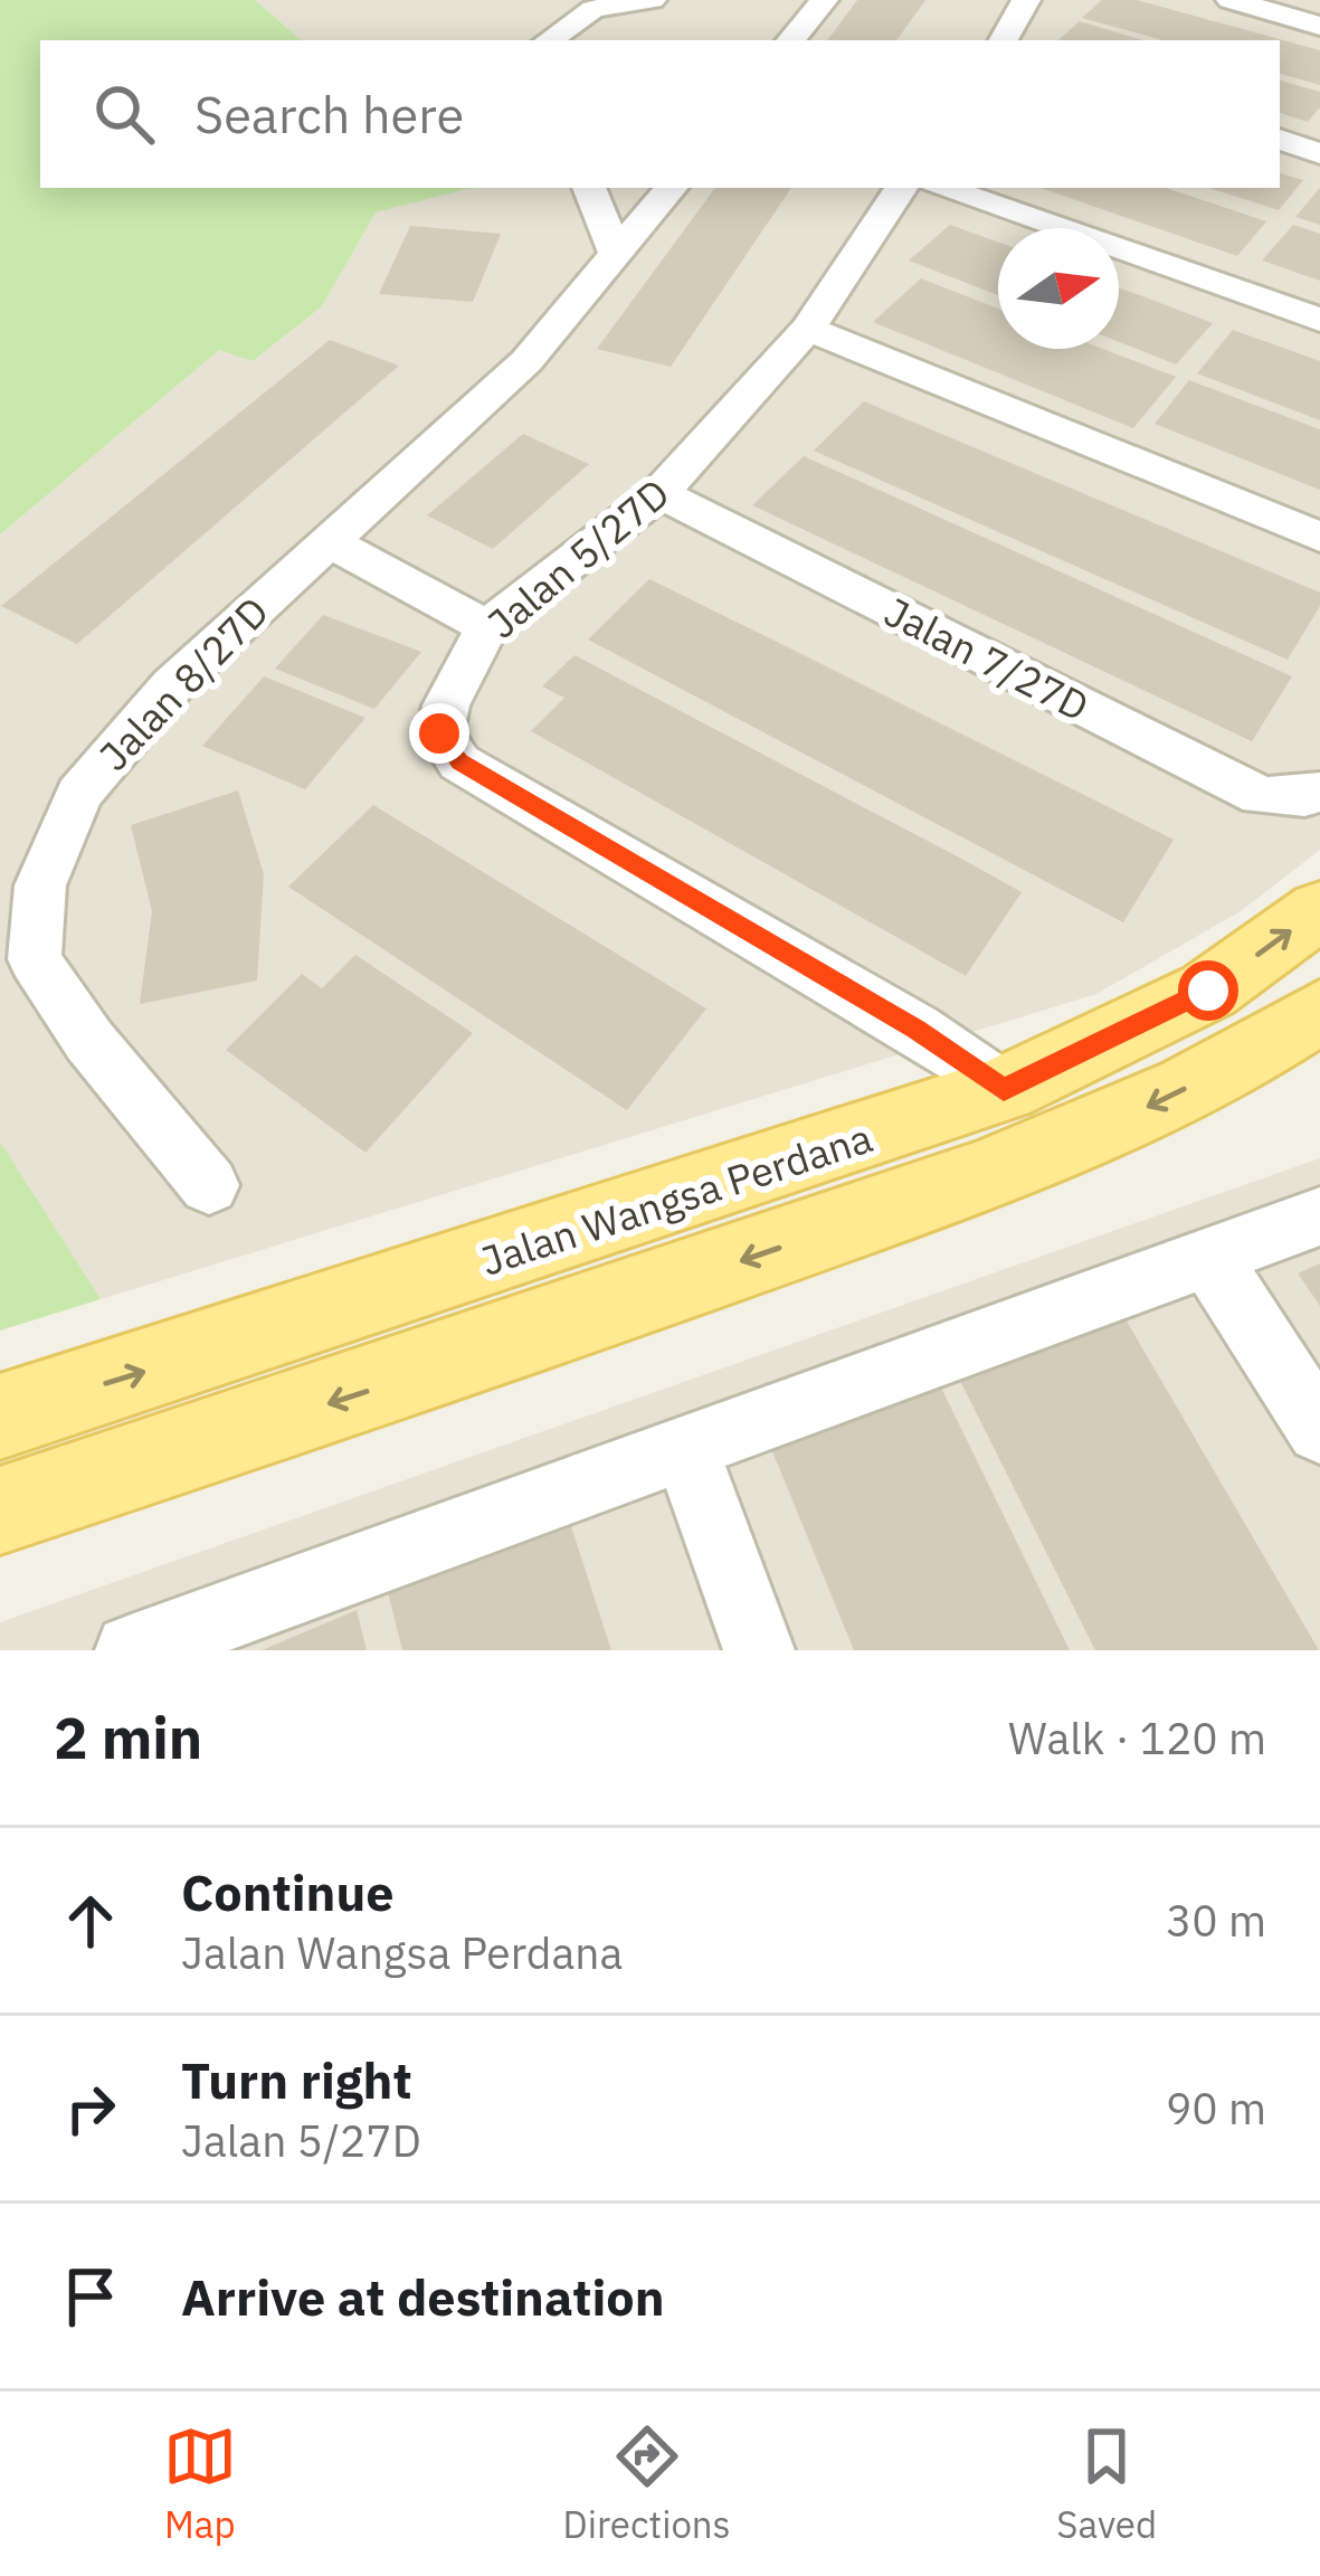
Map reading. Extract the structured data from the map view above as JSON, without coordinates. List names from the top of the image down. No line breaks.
{"streets":{"main road":["Jalan Wangsa Perdana"],"street":["Jalan 5/27D","Jalan 7/27D","Jalan 8/27D"]},"crossings":[["Jalan 5/27D","Jalan 7/27D"],["Jalan 5/27D","Jalan Wangsa Perdana"]],"north":"right","page":{"search":"Search here","heading":["2 min","Walk · 120 m"],"list":[["Continue","Jalan Wangsa Perdana","30 m"],["Turn right","Jalan 5/27D","90 m"],"Arrive at destination"],"nav":["Map","Directions","Saved"]}}
